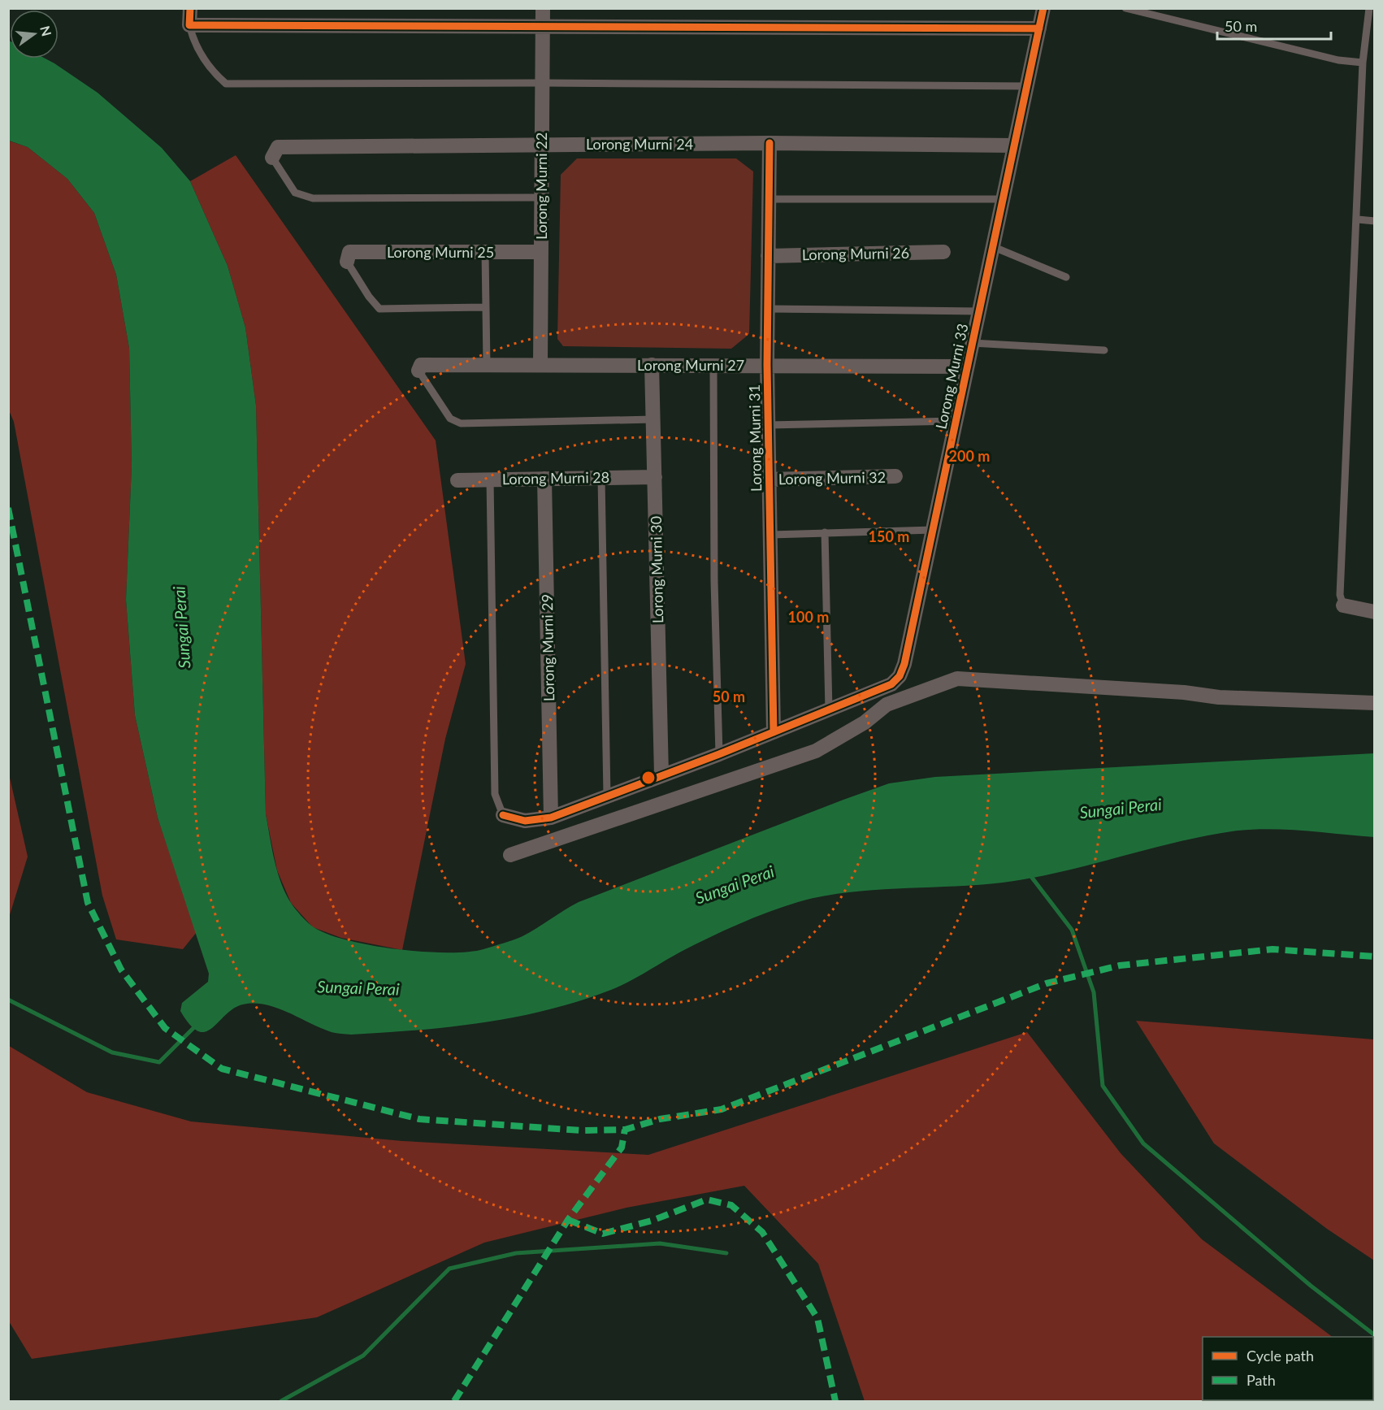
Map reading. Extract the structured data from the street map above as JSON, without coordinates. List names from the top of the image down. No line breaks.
{"streets":{"street":["Lorong Murni 24","Lorong Murni 22","Lorong Murni 25","Lorong Murni 26","Lorong Murni 27","Lorong Murni 33","Lorong Murni 31","Lorong Murni 28","Lorong Murni 32","Lorong Murni 30","Lorong Murni 29"]},"crossings":[["Lorong Murni 24","Lorong Murni 22"],["Lorong Murni 24","Lorong Murni 33"],["Lorong Murni 24","Lorong Murni 31"],["Lorong Murni 22","Lorong Murni 25"],["Lorong Murni 22","Lorong Murni 27"],["Lorong Murni 26","Lorong Murni 31"],["Lorong Murni 27","Lorong Murni 33"],["Lorong Murni 27","Lorong Murni 31"],["Lorong Murni 27","Lorong Murni 30"],["Lorong Murni 33","Lorong Murni 31"],["Lorong Murni 33","Lorong Murni 30"],["Lorong Murni 33","Lorong Murni 29"],["Lorong Murni 31","Lorong Murni 32"],["Lorong Murni 28","Lorong Murni 30"],["Lorong Murni 28","Lorong Murni 29"]],"water":["Sungai Perai"],"legend":["Cycle path","Path"],"scale_bar":"50 m","north":"right","rings":["200 m","150 m","100 m","50 m"]}
